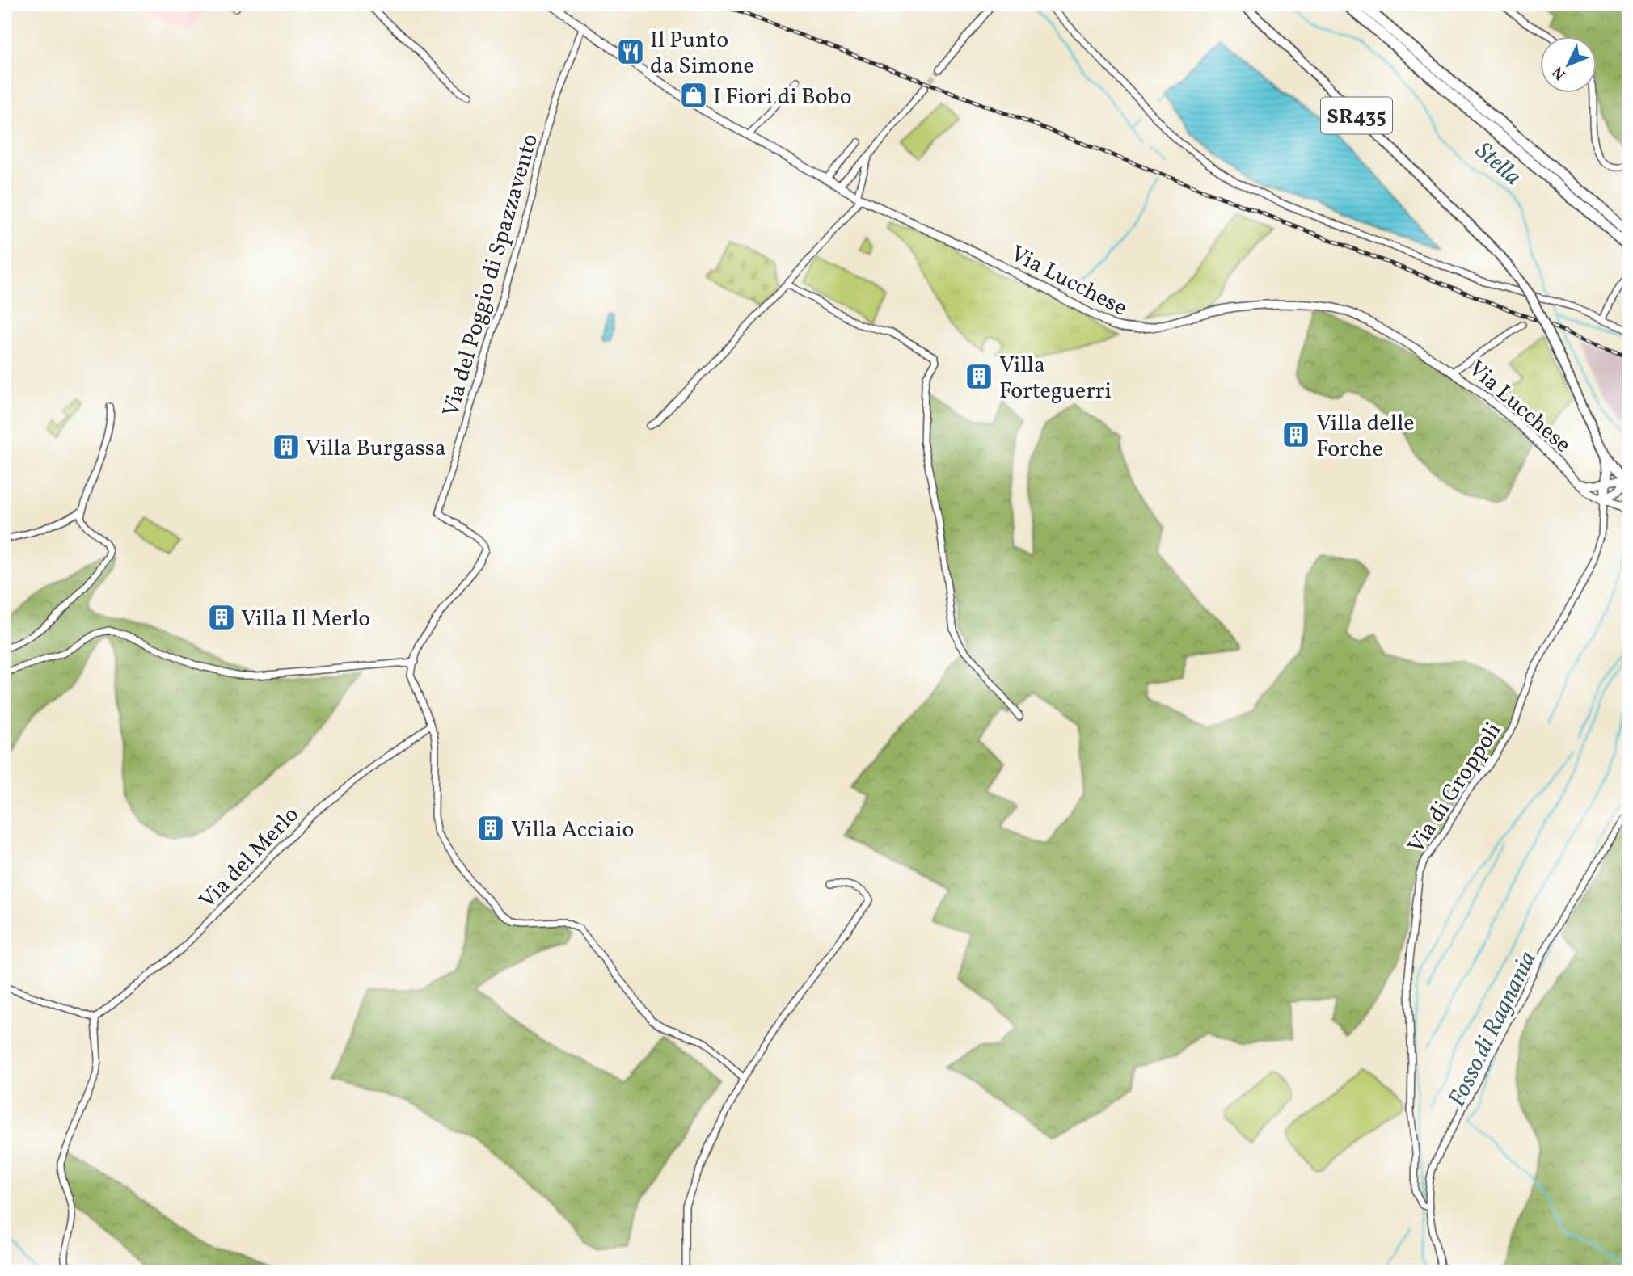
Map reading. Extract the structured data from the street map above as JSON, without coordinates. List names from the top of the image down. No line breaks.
{"streets":{"main road":["SR435"],"street":["Via del Poggio di Spazzavento","Via Lucchese","Via di Groppoli","Via del Merlo"]},"crossings":[["SR435","Via Lucchese"],["Via del Poggio di Spazzavento","Via Lucchese"],["Via del Poggio di Spazzavento","Via del Merlo"],["Via Lucchese","Via di Groppoli"]],"water":["Stella","Fosso di Ragnania"],"places":{"restaurant":["Il Punto da Simone"],"shop":["I Fiori di Bobo"],"building":["Villa Forteguerri","Villa delle Forche","Villa Burgassa","Villa Il Merlo","Villa Acciaio"]},"north":"bottom left"}
